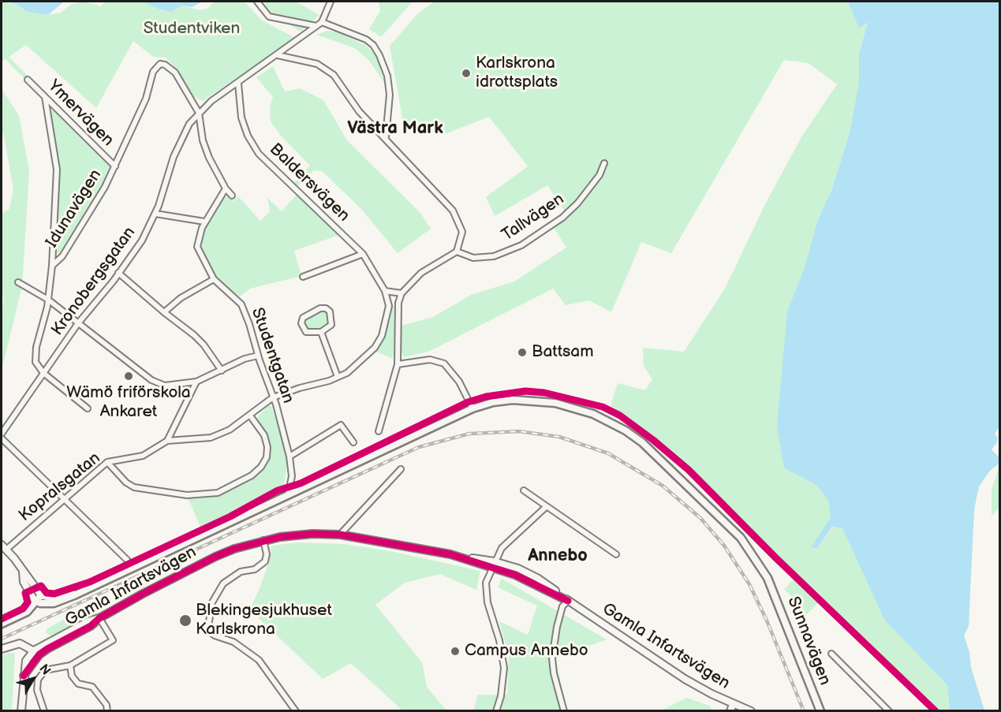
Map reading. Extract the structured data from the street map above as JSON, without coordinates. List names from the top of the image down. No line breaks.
{"streets":{"main road":["Sunnavägen"],"street":["Ymervägen","Baldersvägen","Idunavägen","Tallvägen","Kronobergsgatan","Studentgatan","Kopralsgatan","Gamla Infartsvägen"]},"crossings":[["Ymervägen","Idunavägen"],["Baldersvägen","Kronobergsgatan"],["Idunavägen","Kronobergsgatan"],["Studentgatan","Sunnavägen"]],"districts":["Västra Mark","Annebo"],"parks":["Studentviken"],"places":["Karlskrona idrottsplats","Battsam","Wämö friförskola Ankaret","Blekingesjukhuset Karlskrona","Campus Annebo"],"north":"top right"}
